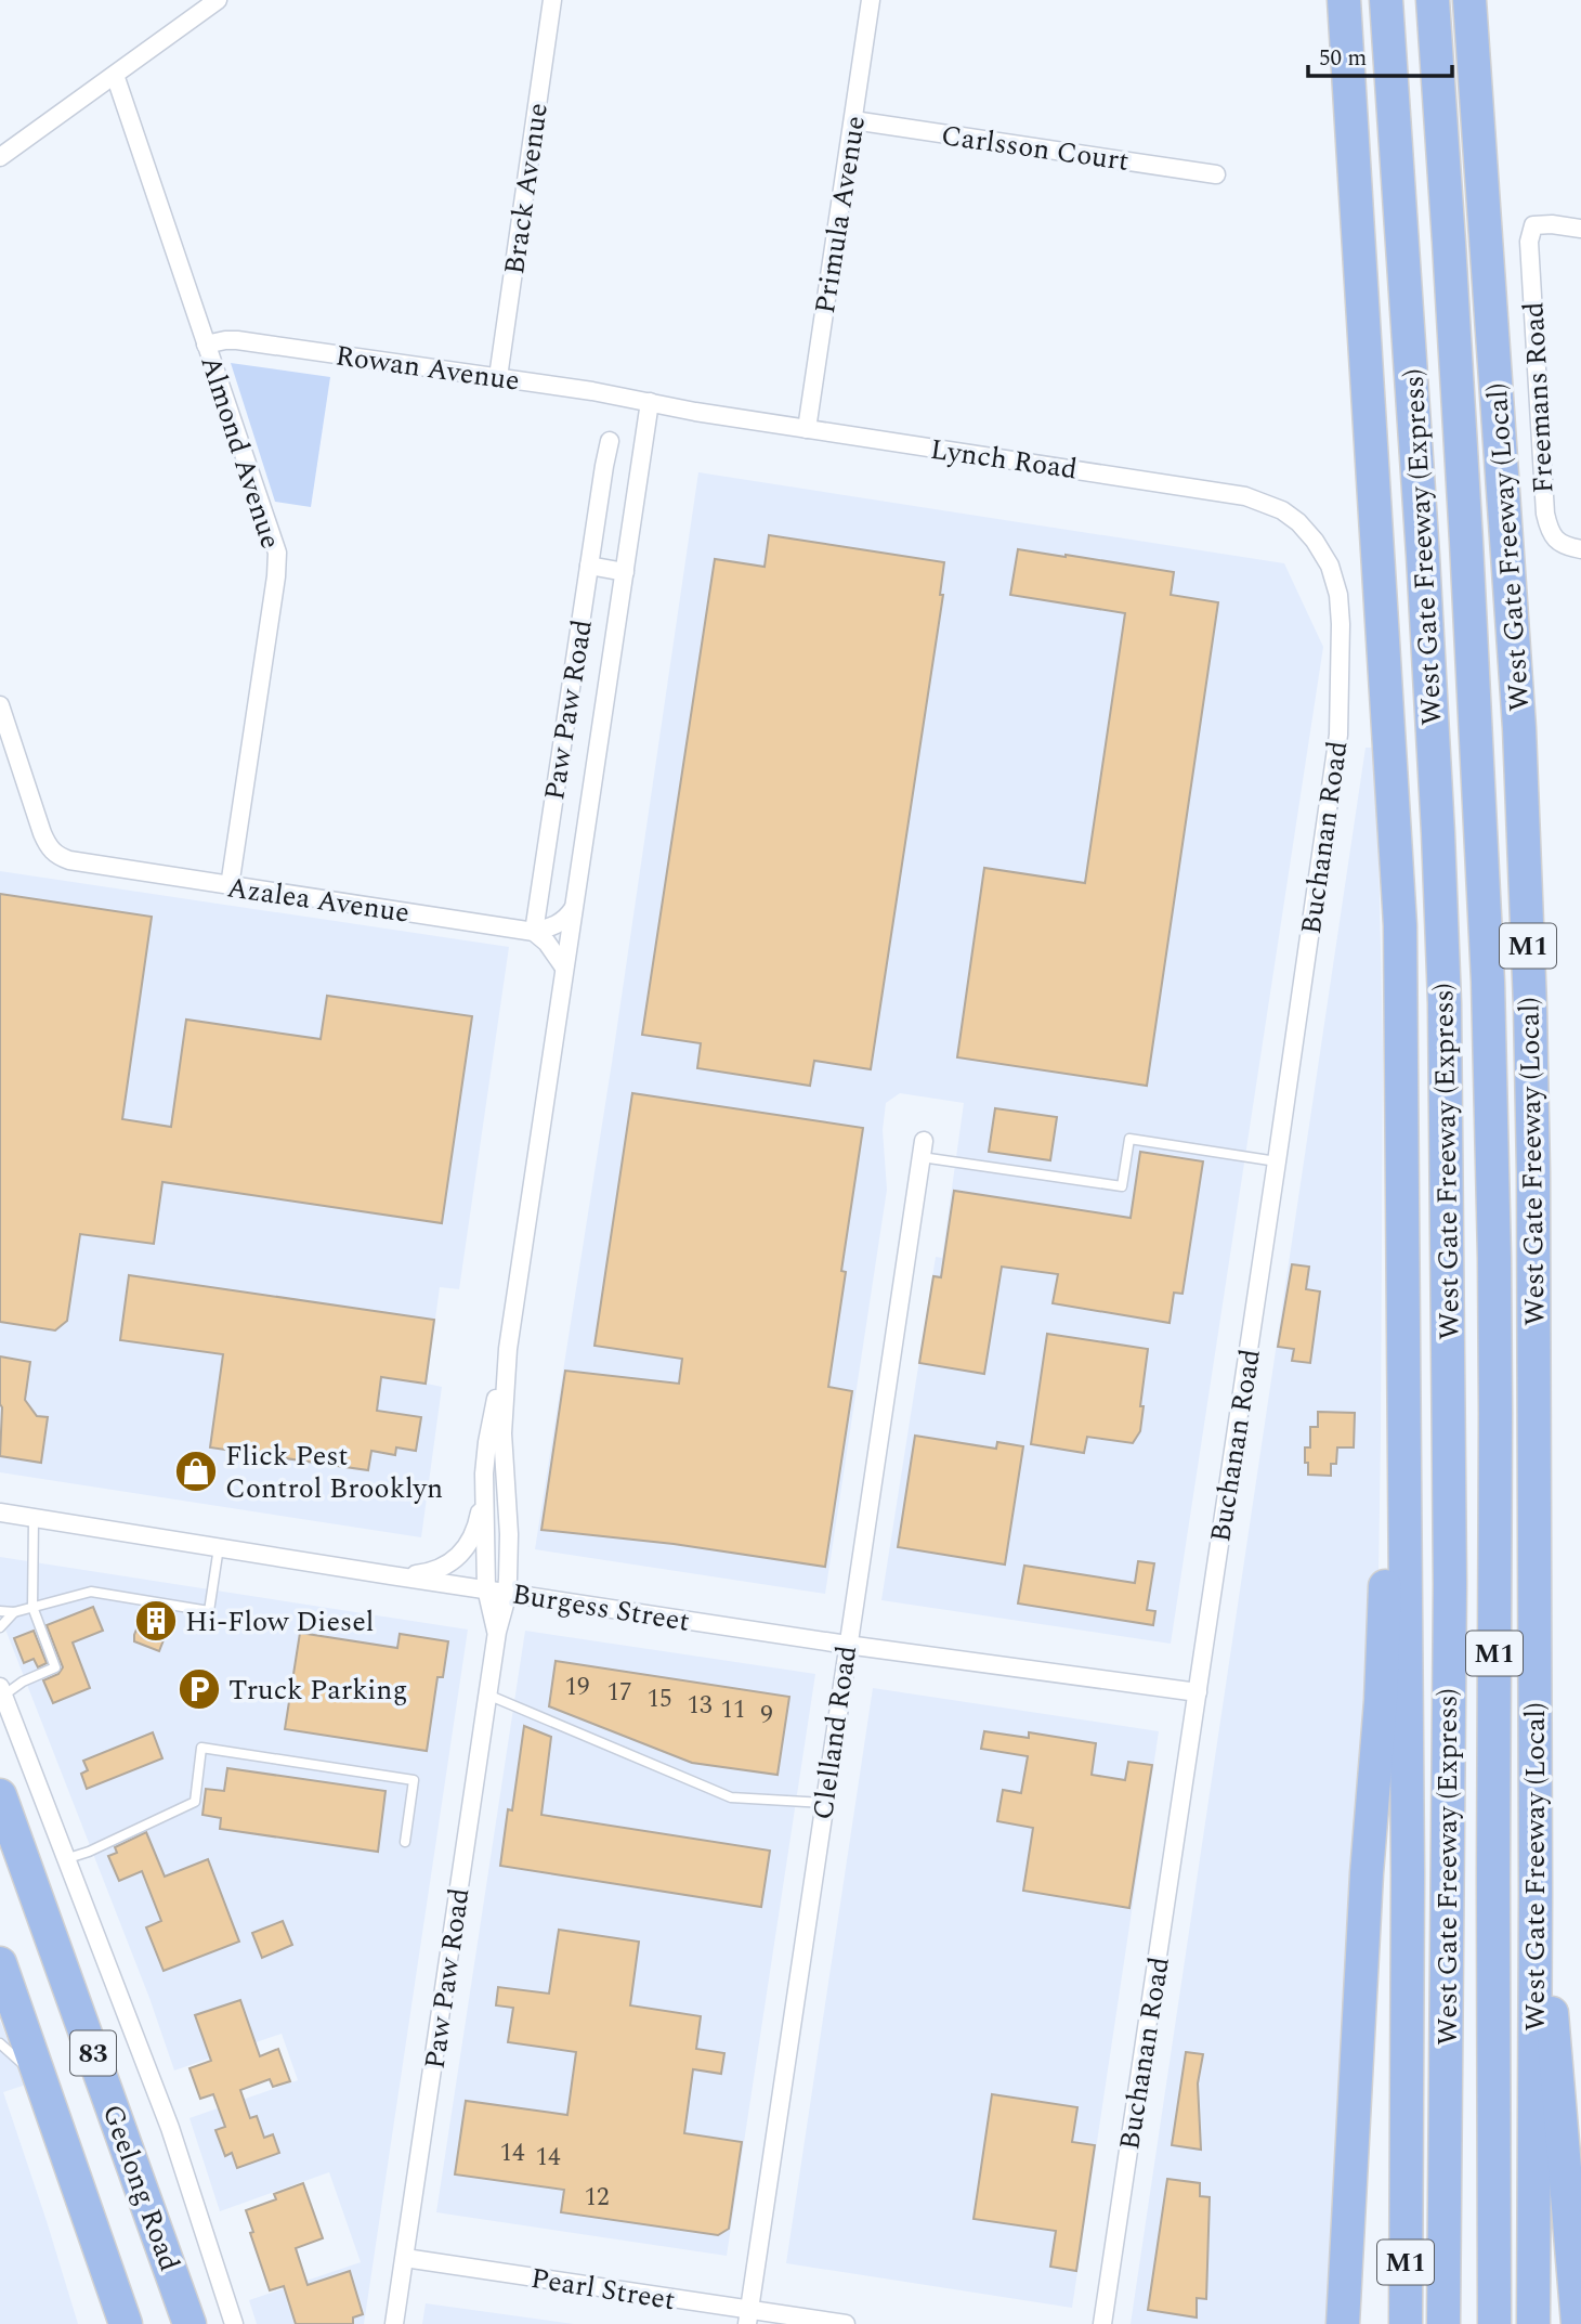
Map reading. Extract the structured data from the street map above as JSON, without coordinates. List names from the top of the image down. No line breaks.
{"streets":{"highway":["West Gate Freeway (Express)","West Gate Freeway (Local)","M1","83","Geelong Road"],"street":["Carlsson Court","Brack Avenue","Primula Avenue","Rowan Avenue","Freemans Road","Almond Avenue","Lynch Road","Paw Paw Road","Buchanan Road","Azalea Avenue","Burgess Street","Clelland Road","Pearl Street"]},"crossings":[["Carlsson Court","Primula Avenue"],["Brack Avenue","Rowan Avenue"],["Primula Avenue","Lynch Road"],["Rowan Avenue","Almond Avenue"],["Rowan Avenue","Lynch Road"],["Rowan Avenue","Paw Paw Road"],["Almond Avenue","Azalea Avenue"],["Lynch Road","Paw Paw Road"],["Lynch Road","Buchanan Road"],["Paw Paw Road","Azalea Avenue"],["Paw Paw Road","Burgess Street"],["Paw Paw Road","Pearl Street"],["Buchanan Road","Burgess Street"],["Burgess Street","Clelland Road"],["Clelland Road","Pearl Street"]],"places":{"shop":["Flick Pest Control Brooklyn"],"building":["Hi-Flow Diesel"],"parking":["Truck Parking"]},"house_numbers":["19","17","15","13","11","9","14","14","12"],"scale_bar":"50 m"}
